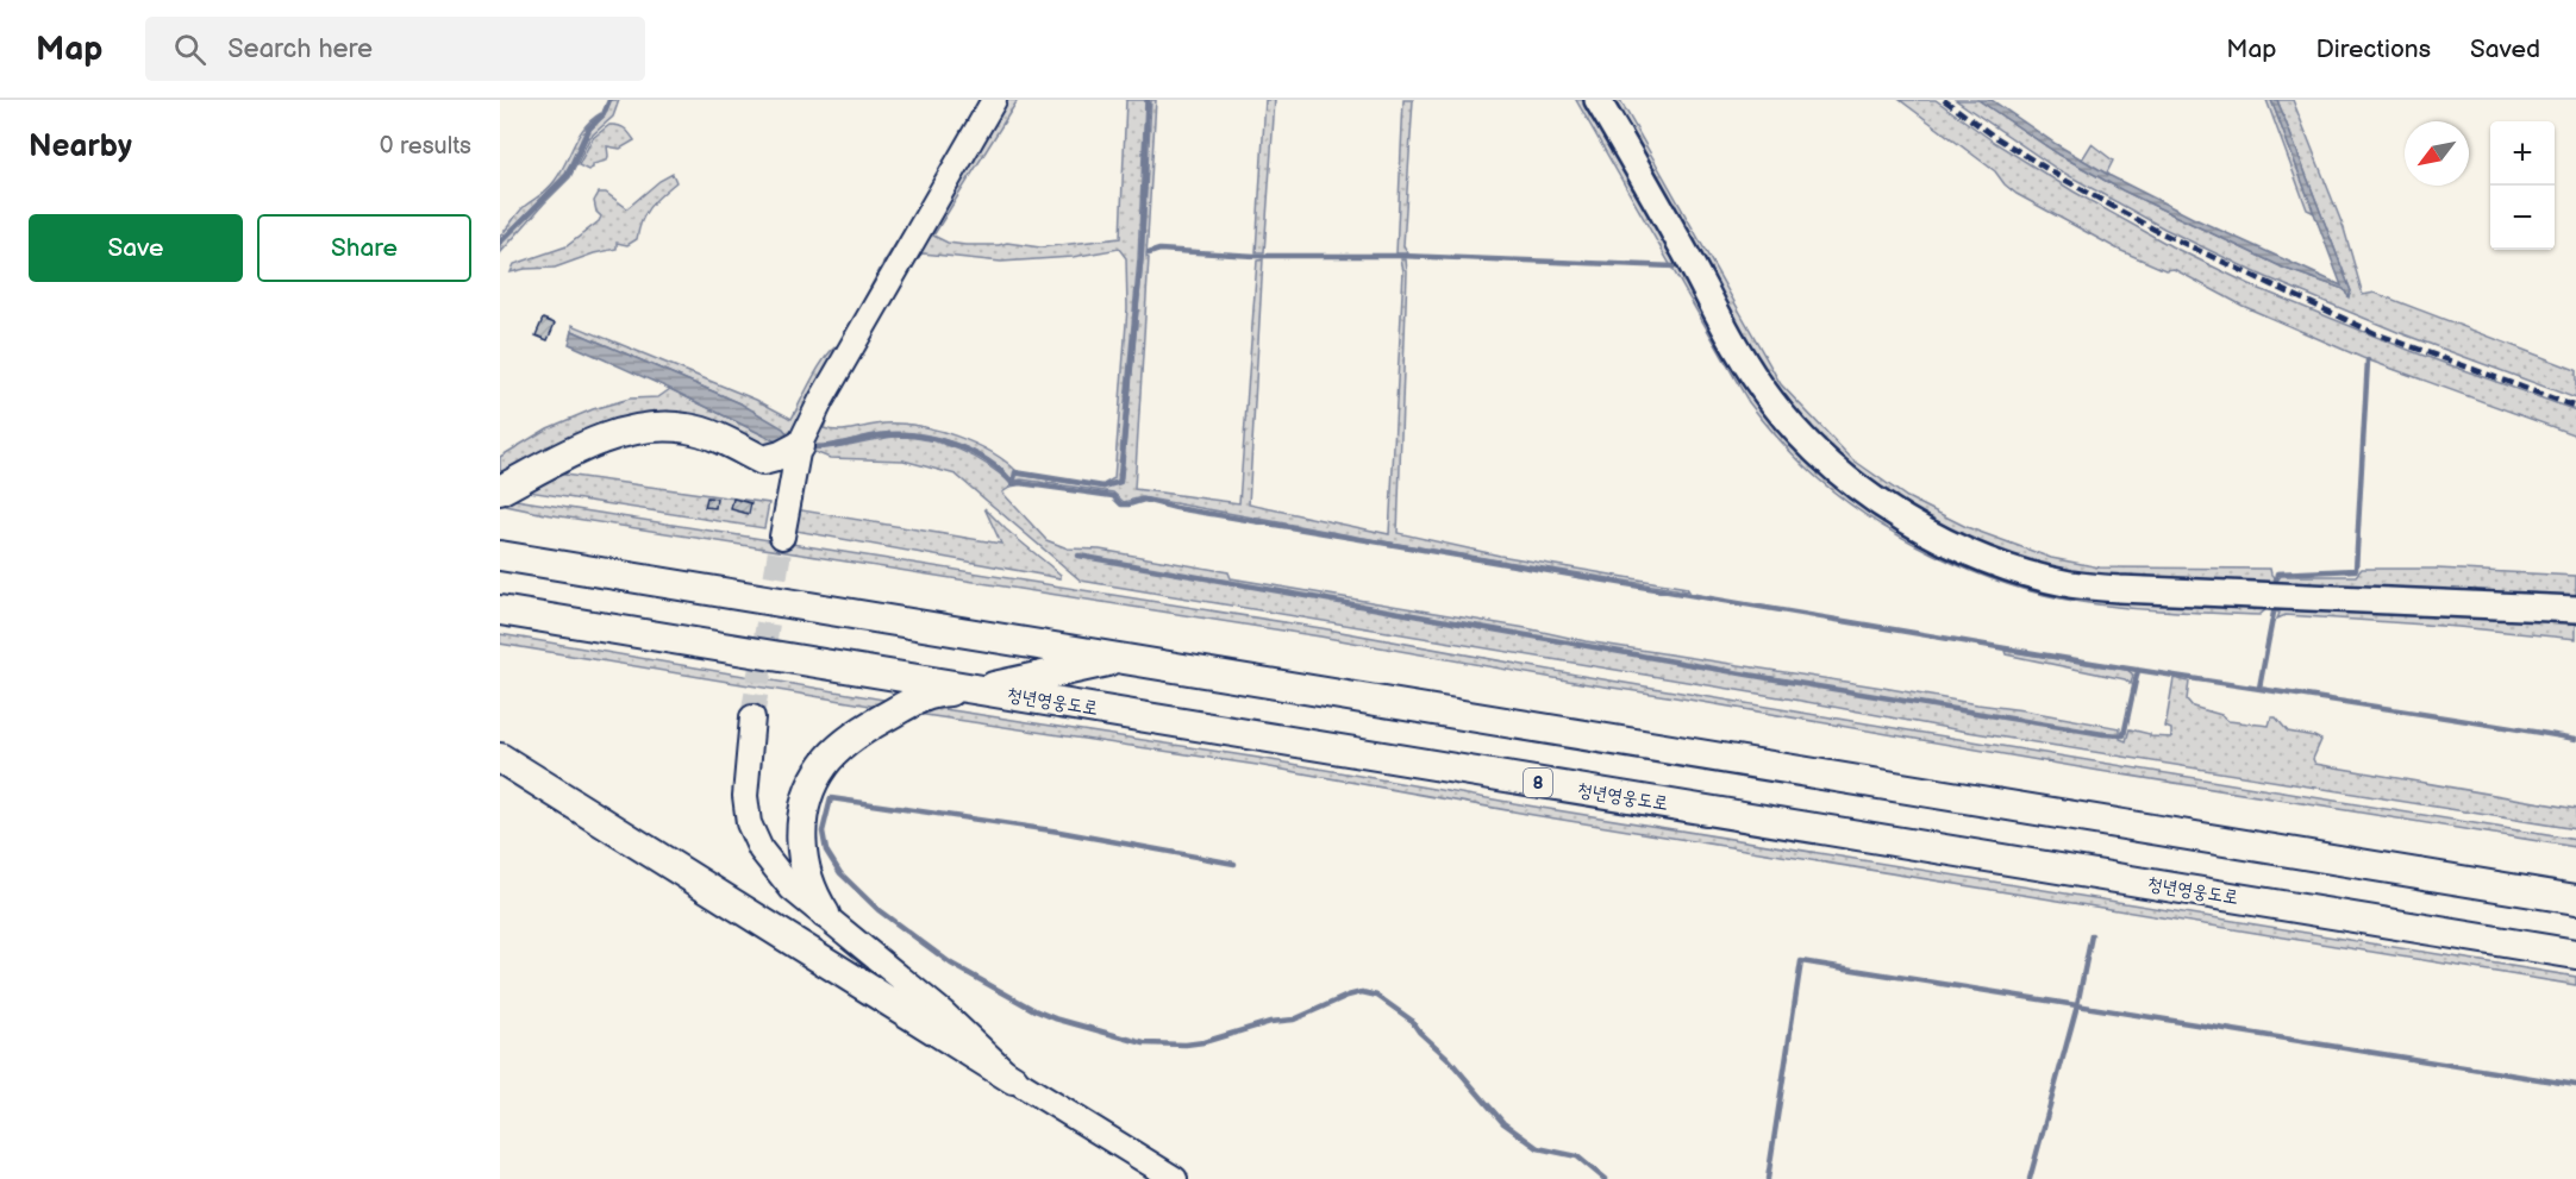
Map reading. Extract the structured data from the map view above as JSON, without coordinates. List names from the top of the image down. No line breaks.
{"streets":{"highway":["청년영웅도로","8"]},"north":"bottom left","page":{"header":"Map","search":"Search here","nav":["Map","Directions","Saved"],"heading":["Nearby","0 results"],"map_buttons":["+","−"],"buttons":["Save","Share"]}}
